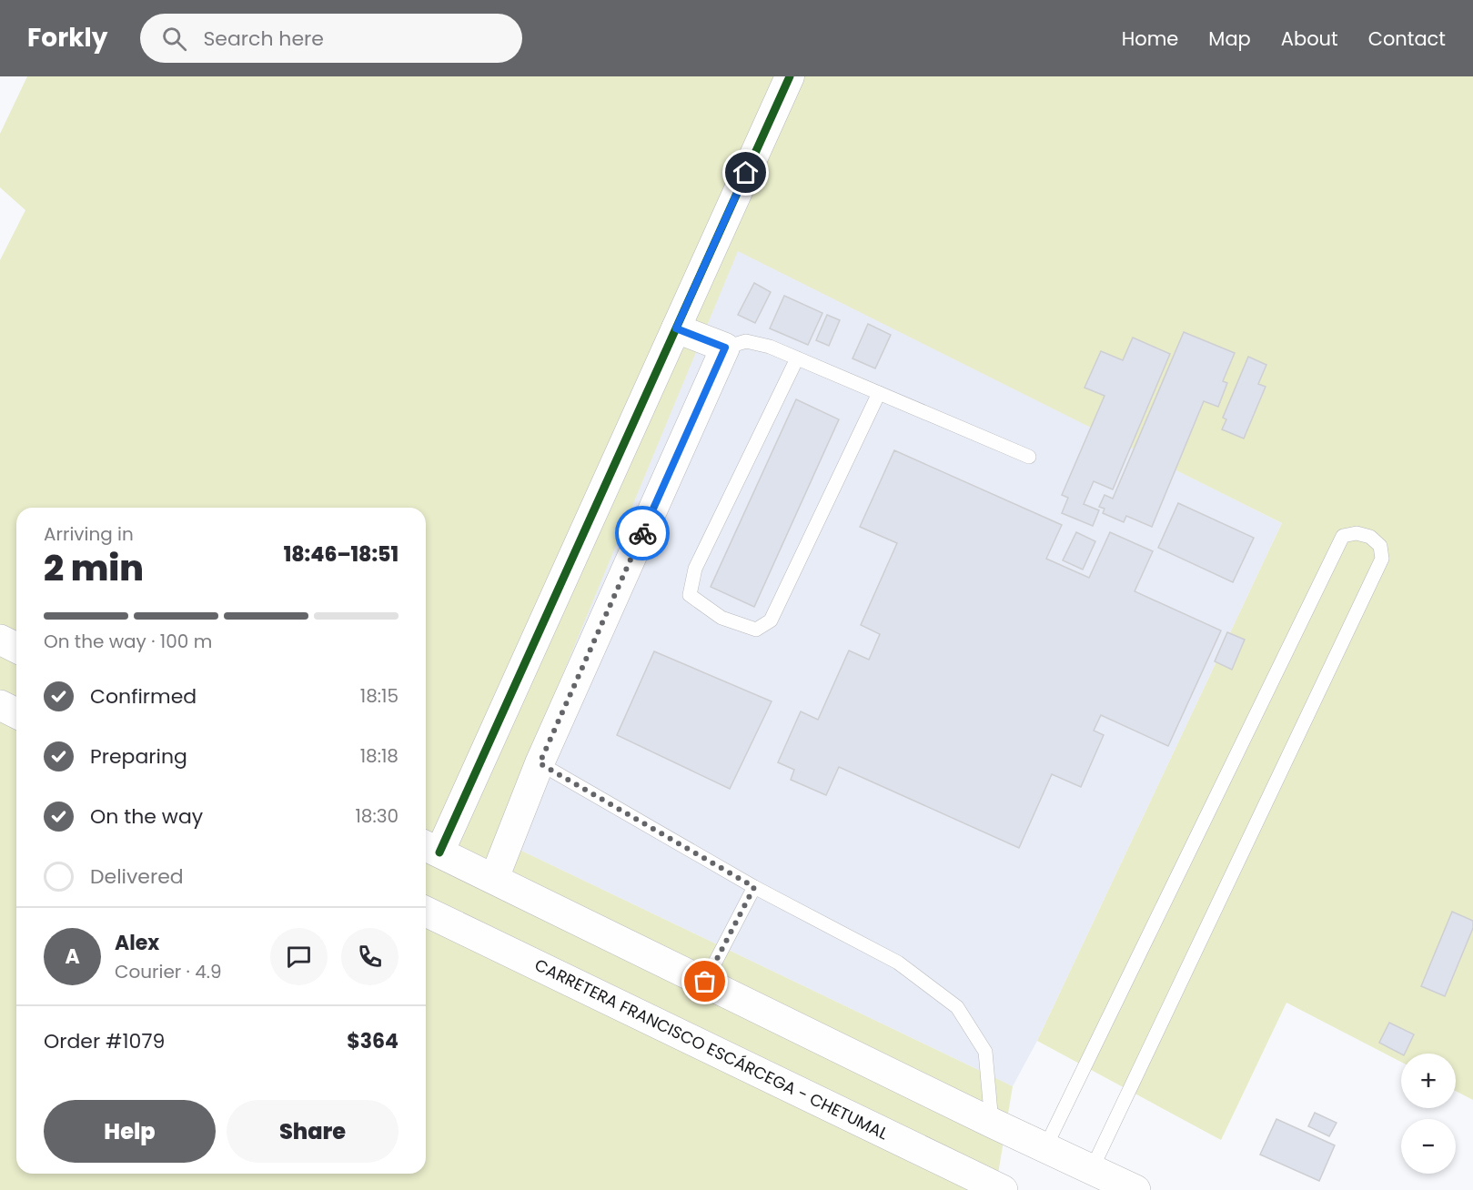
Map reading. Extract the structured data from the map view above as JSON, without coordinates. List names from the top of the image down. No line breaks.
{"streets":{"highway":["CARRETERA FRANCISCO ESCÁRCEGA - CHETUMAL"]},"page":{"header":"Forkly","search":"Search here","nav":["Home","Map","About","Contact"],"heading":["2 min","Arriving in","18:46–18:51"],"panel":["Alex","Courier · 4.9","Order #1079","$364"],"bar":"On the way · 100 m","list":[["Confirmed","18:15"],["Preparing","18:18"],["On the way","18:30"],"Delivered"],"round":"A","map_buttons":["+","−"],"buttons":["Help","Share"]}}
